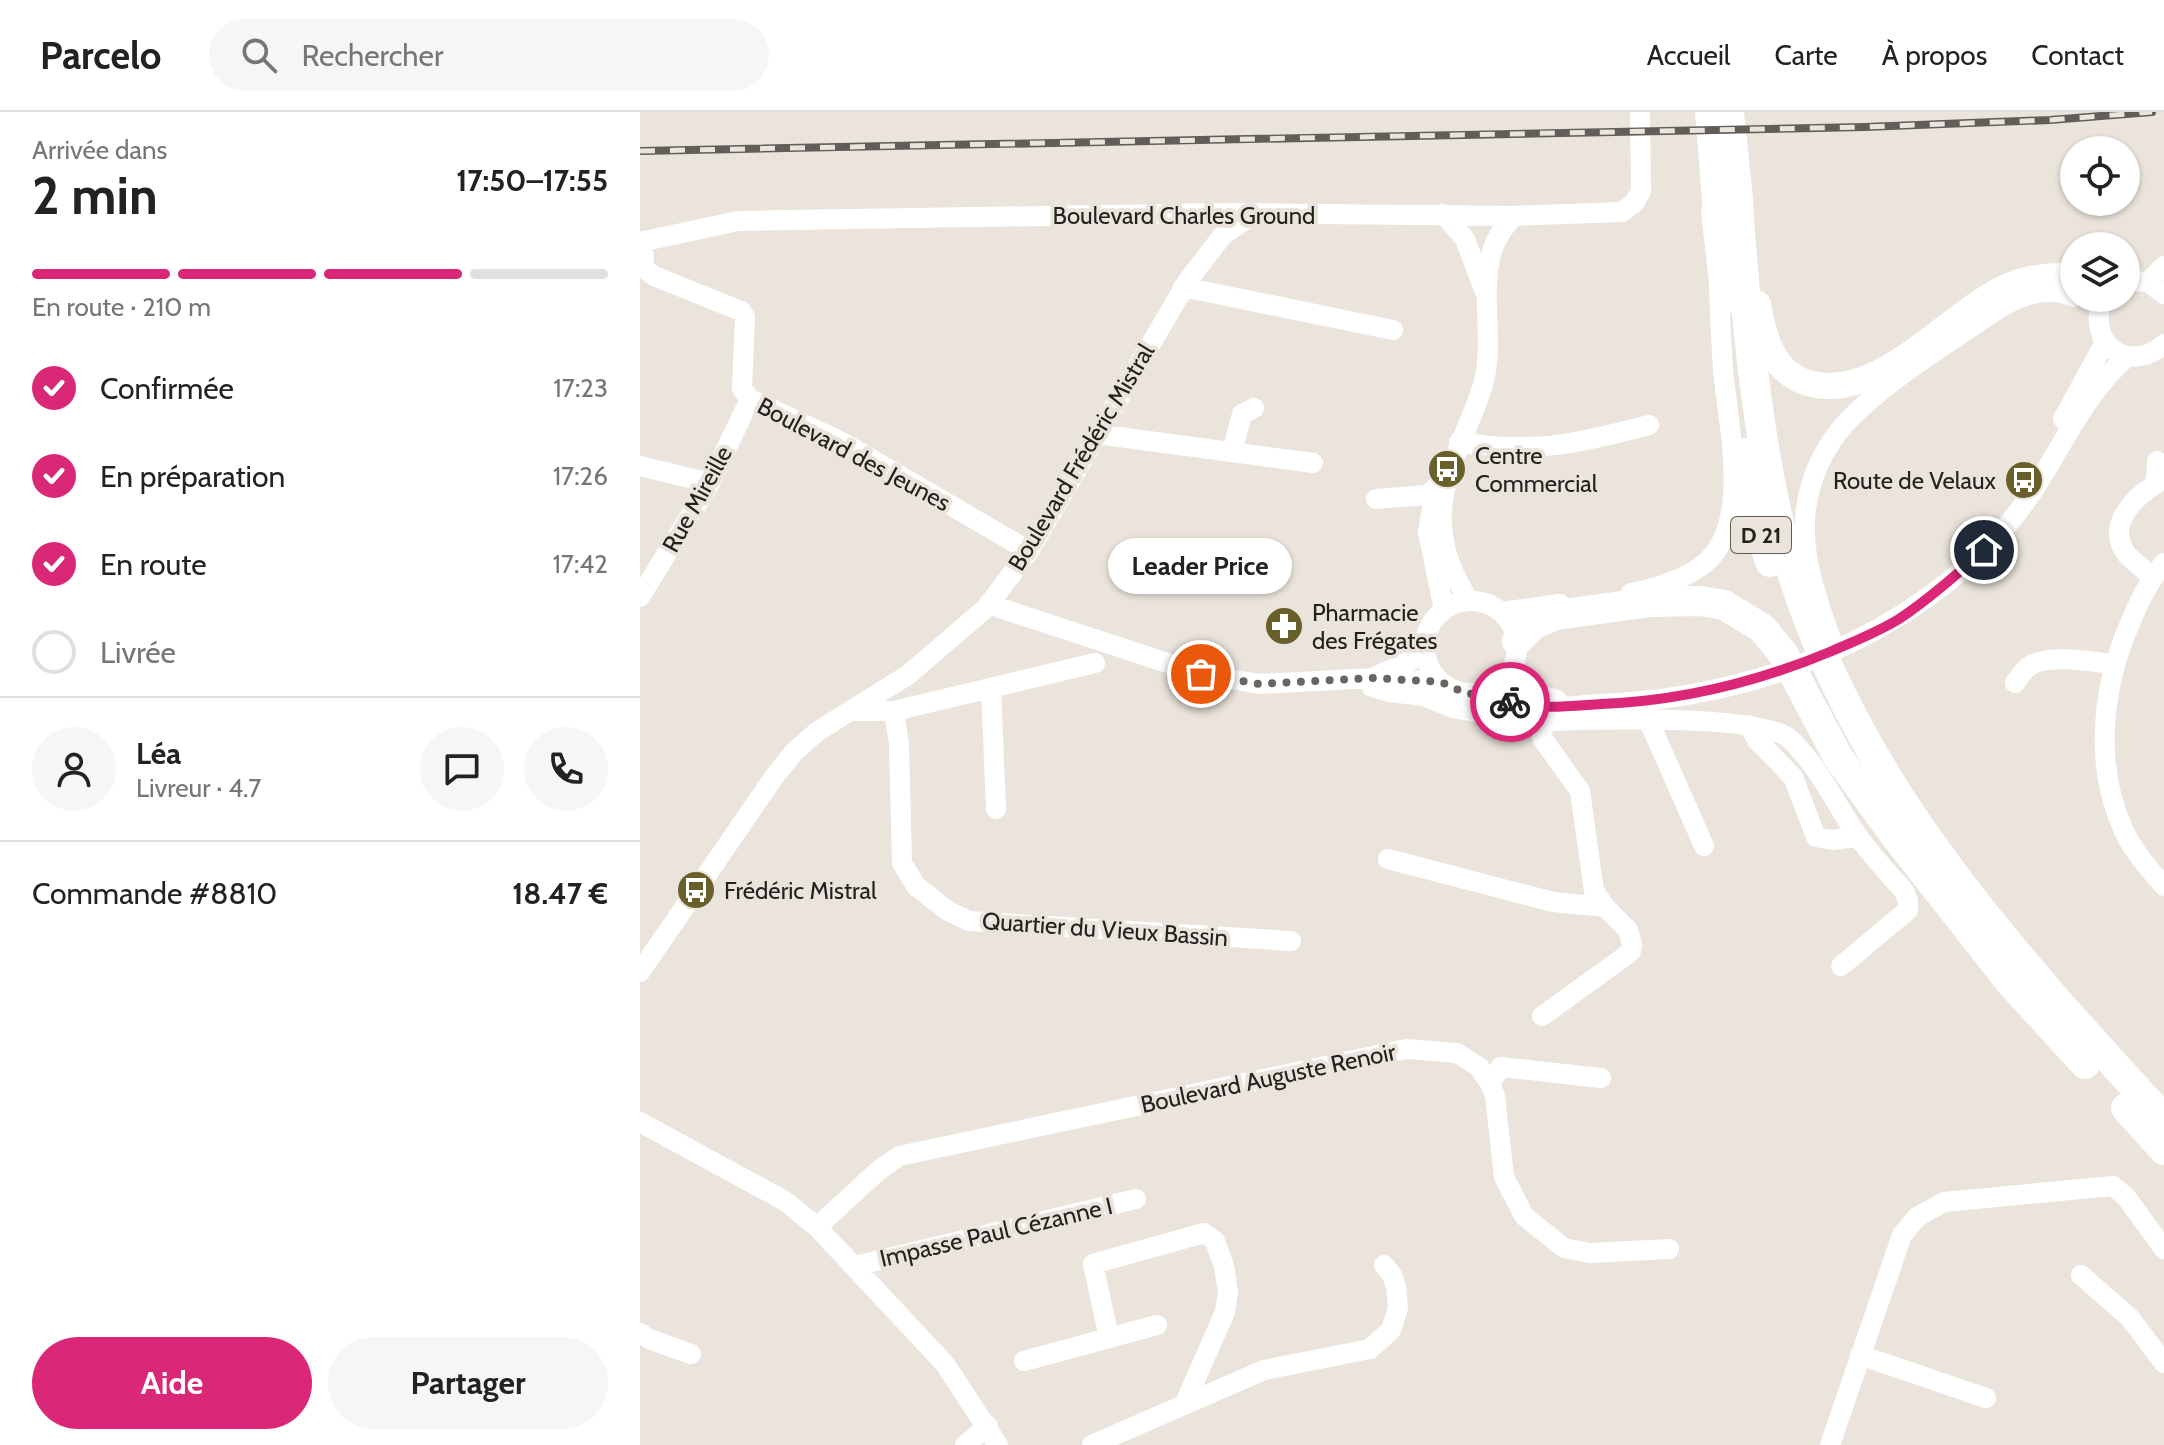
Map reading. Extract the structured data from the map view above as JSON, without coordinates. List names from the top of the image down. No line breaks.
{"streets":{"highway":["D 21"],"street":["Boulevard Charles Ground","Boulevard des Jeunes","Boulevard Frédéric Mistral","Rue Mireille","Quartier du Vieux Bassin","Boulevard Auguste Renoir","Impasse Paul Cézanne I"]},"crossings":[["Boulevard Charles Ground","Boulevard des Jeunes"],["Boulevard Charles Ground","Boulevard Frédéric Mistral"],["Boulevard des Jeunes","Boulevard Frédéric Mistral"],["Boulevard des Jeunes","Rue Mireille"]],"places":{"bus stop":["Centre Commercial","Route de Velaux","Frédéric Mistral"],"pharmacy":["Pharmacie des Frégates"],"other":["Leader Price"]},"page":{"header":"Parcelo","search":"Rechercher","nav":["Accueil","Carte","À propos","Contact"],"heading":["2 min","Arrivée dans","17:50–17:55"],"panel":["Léa","Livreur · 4.7","Commande #8810","18.47 €"],"bar":"En route · 210 m","list":[["Confirmée","17:23"],["En préparation","17:26"],["En route","17:42"],"Livrée"],"bubble":"Leader Price","buttons":["Aide","Partager"]}}
